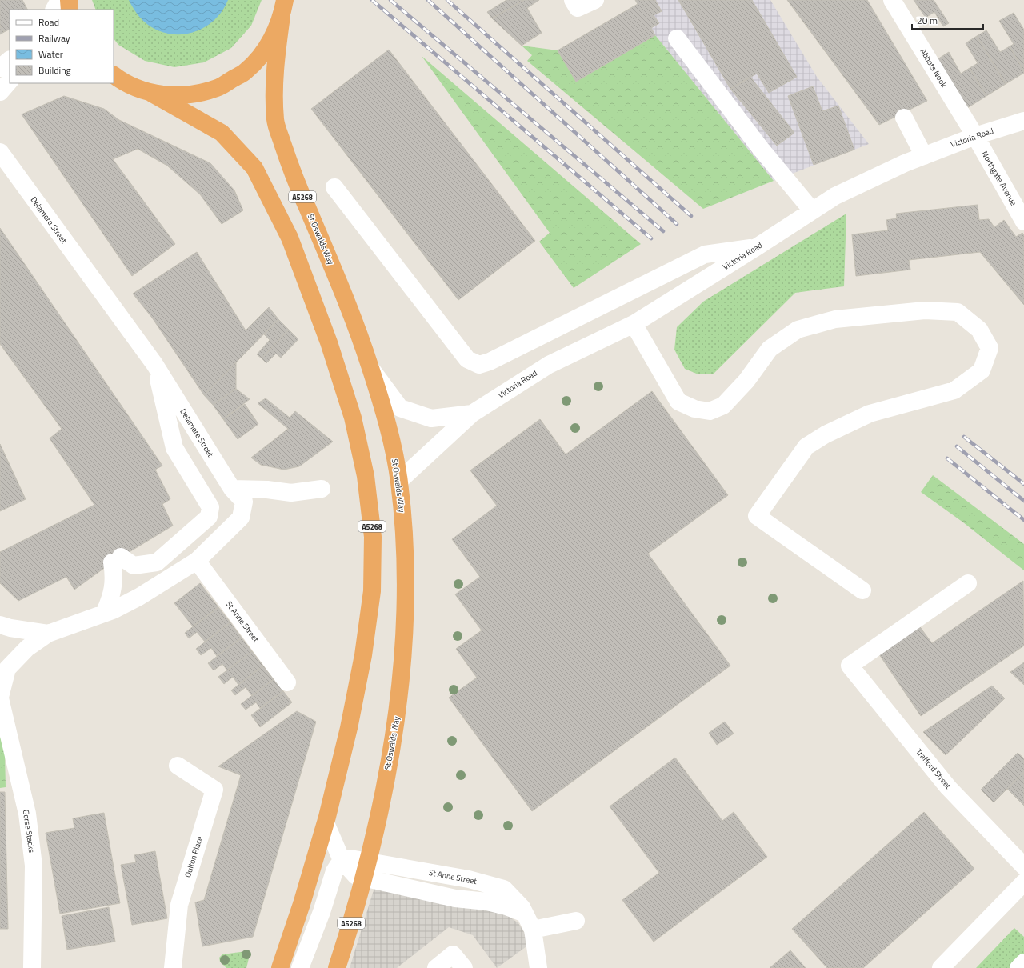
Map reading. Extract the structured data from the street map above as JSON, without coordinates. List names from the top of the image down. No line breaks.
{"streets":{"highway":["A5268","St Oswalds Way"],"street":["Abbots Nook","Victoria Road","Northgate Avenue","Delamere Street","St Anne Street","Trafford Street","Gorse Stacks","Oulton Place"]},"crossings":[["Abbots Nook","Victoria Road"],["Abbots Nook","Northgate Avenue"],["Victoria Road","Northgate Avenue"],["Victoria Road","St Oswalds Way"],["A5268","St Oswalds Way"],["Delamere Street","St Anne Street"],["Delamere Street","Gorse Stacks"],["St Oswalds Way","St Anne Street"]],"legend":["Road","Railway","Water","Building"],"scale_bar":"20 m"}
